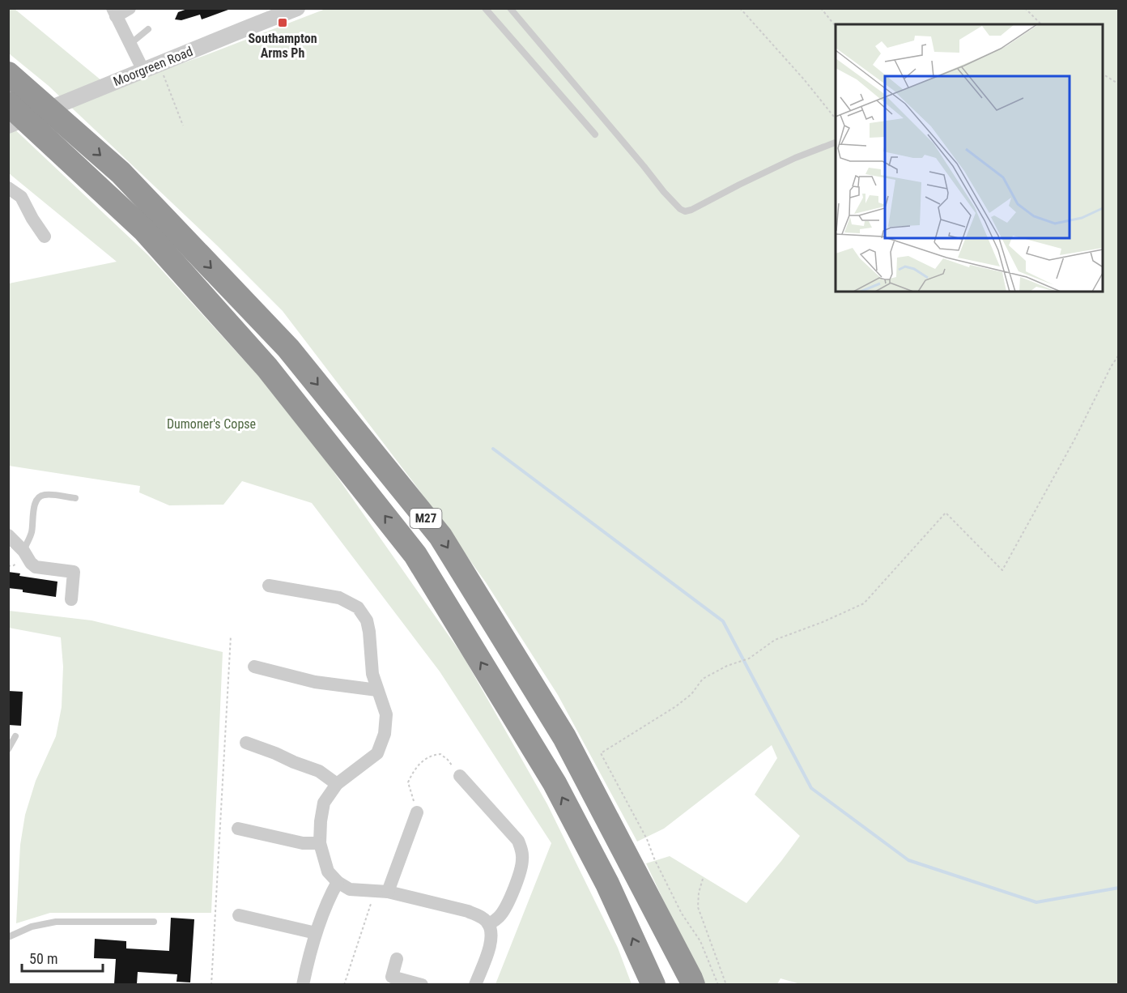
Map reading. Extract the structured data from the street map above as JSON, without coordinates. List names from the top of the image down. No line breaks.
{"streets":{"highway":["M27"],"street":["Moorgreen Road"]},"parks":["Dumoner's Copse"],"places":{"transit":["Southampton Arms Ph"]},"scale_bar":"50 m"}
